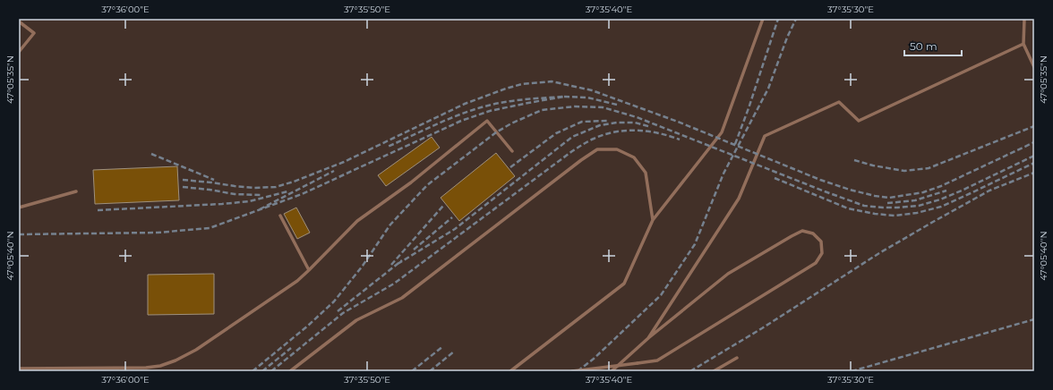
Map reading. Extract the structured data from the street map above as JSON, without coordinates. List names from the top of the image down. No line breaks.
{"scale_bar":"50 m","coordinates":["37°36'00\"E","37°35'50\"E","37°35'40\"E","37°35'30\"E","47°05'35\"N","47°05'40\"N"]}
